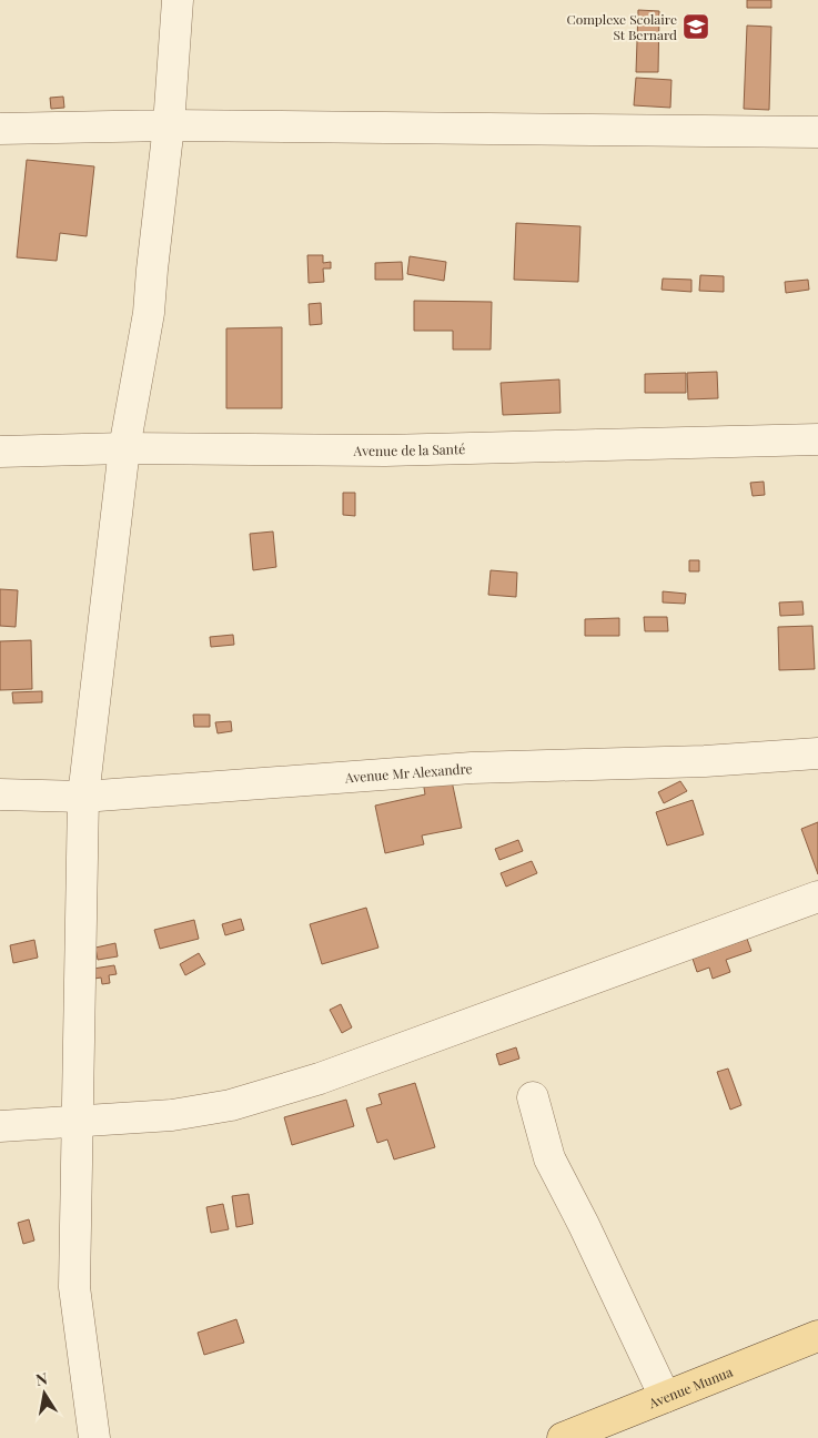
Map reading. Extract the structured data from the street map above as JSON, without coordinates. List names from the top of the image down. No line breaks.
{"streets":{"main road":["Avenue Munua"],"street":["Avenue de la Santé","Avenue Mr Alexandre"]},"places":{"school or university":["Complexe Scolaire St Bernard"]},"north":"top"}
